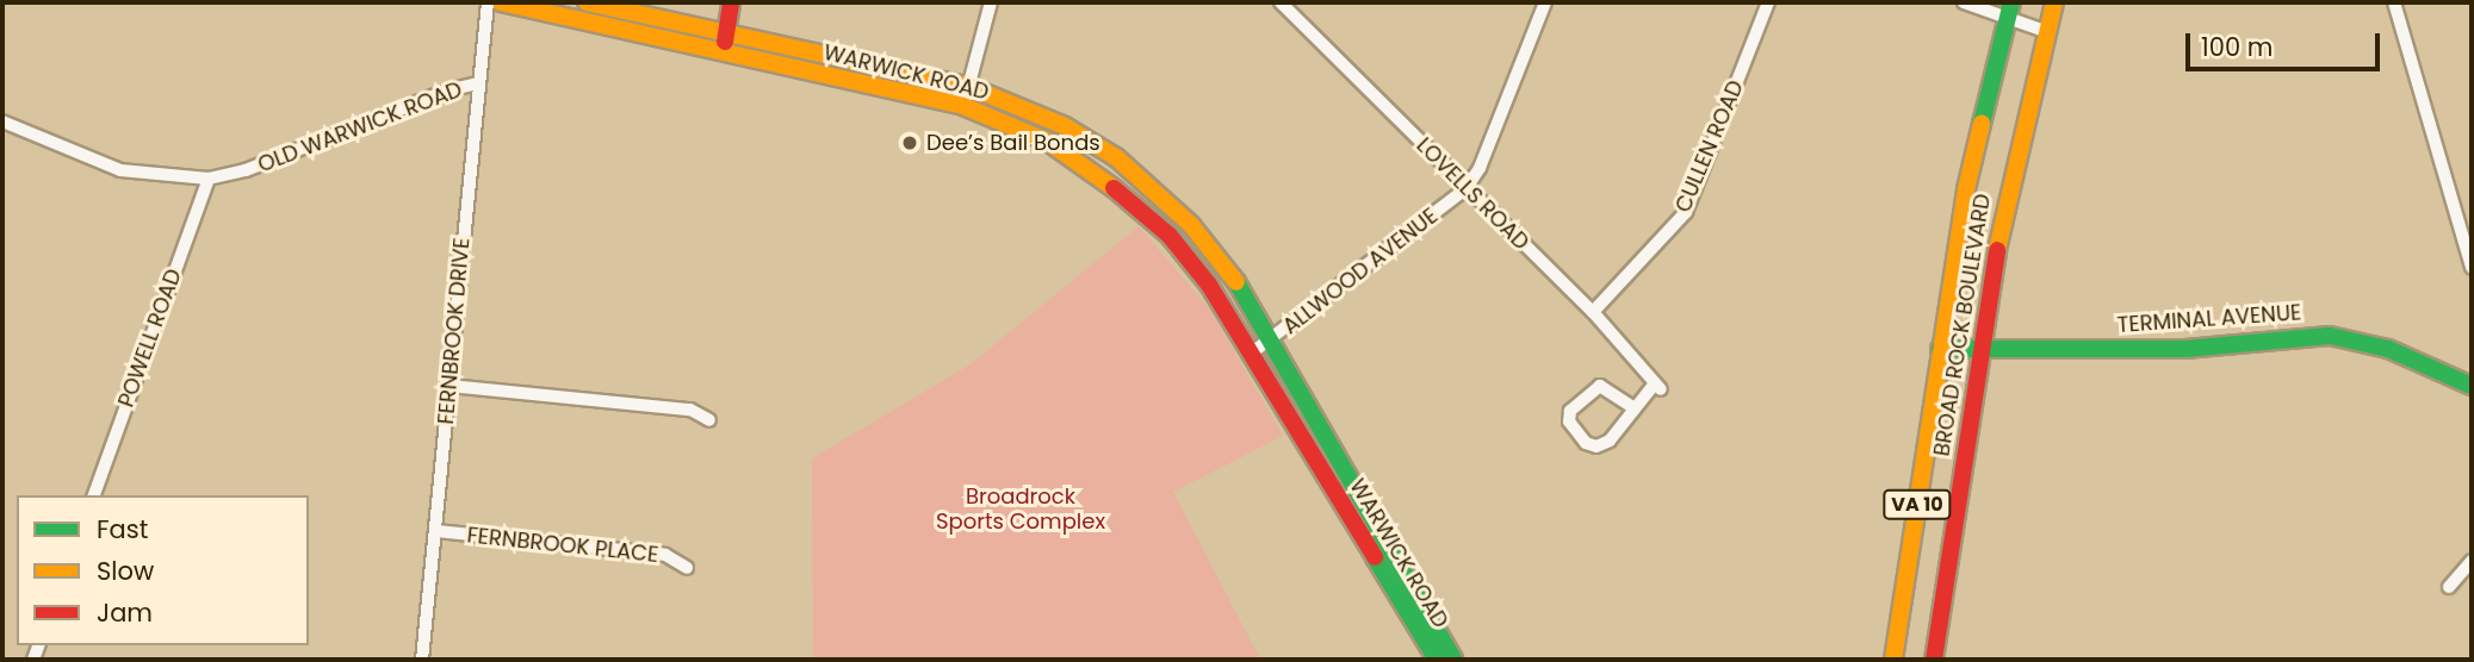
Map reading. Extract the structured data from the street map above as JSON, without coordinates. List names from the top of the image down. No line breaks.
{"streets":{"main road":["WARWICK ROAD","TERMINAL AVENUE","BROAD ROCK BOULEVARD","VA 10"],"street":["OLD WARWICK ROAD","CULLEN ROAD","LOVELLS ROAD","ALLWOOD AVENUE","FERNBROOK DRIVE","POWELL ROAD","FERNBROOK PLACE"]},"crossings":[["WARWICK ROAD","ALLWOOD AVENUE"],["OLD WARWICK ROAD","FERNBROOK DRIVE"],["OLD WARWICK ROAD","POWELL ROAD"],["CULLEN ROAD","LOVELLS ROAD"],["LOVELLS ROAD","ALLWOOD AVENUE"],["TERMINAL AVENUE","BROAD ROCK BOULEVARD"],["FERNBROOK DRIVE","FERNBROOK PLACE"]],"parks":["Broadrock Sports Complex"],"places":["Dee’s Bail Bonds"],"legend":["Fast","Slow","Jam"],"scale_bar":"100 m"}
